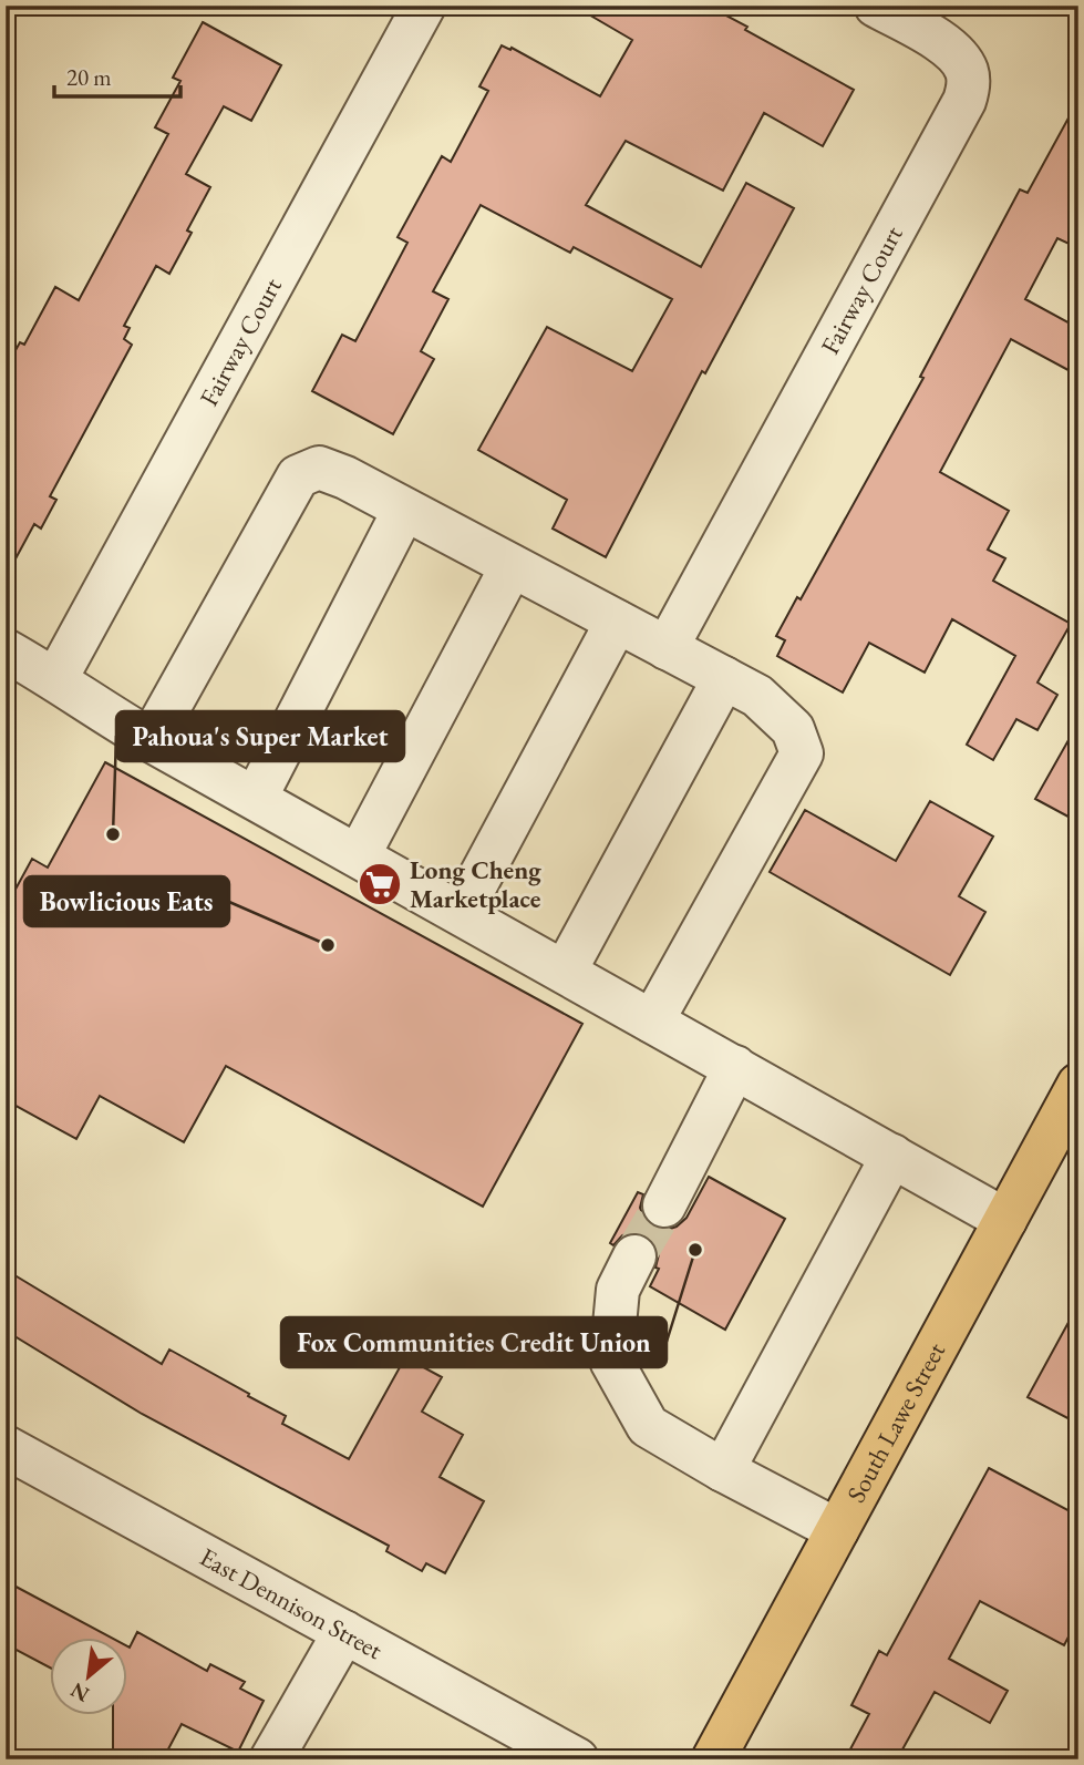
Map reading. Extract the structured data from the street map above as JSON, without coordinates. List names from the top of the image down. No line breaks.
{"streets":{"main road":["South Lawe Street"],"street":["Fairway Court","East Dennison Street"]},"places":{"other":["Pahoua's Super Market","Bowlicious Eats","Fox Communities Credit Union"],"supermarket":["Long Cheng Marketplace"]},"scale_bar":"20 m","north":"bottom left"}
